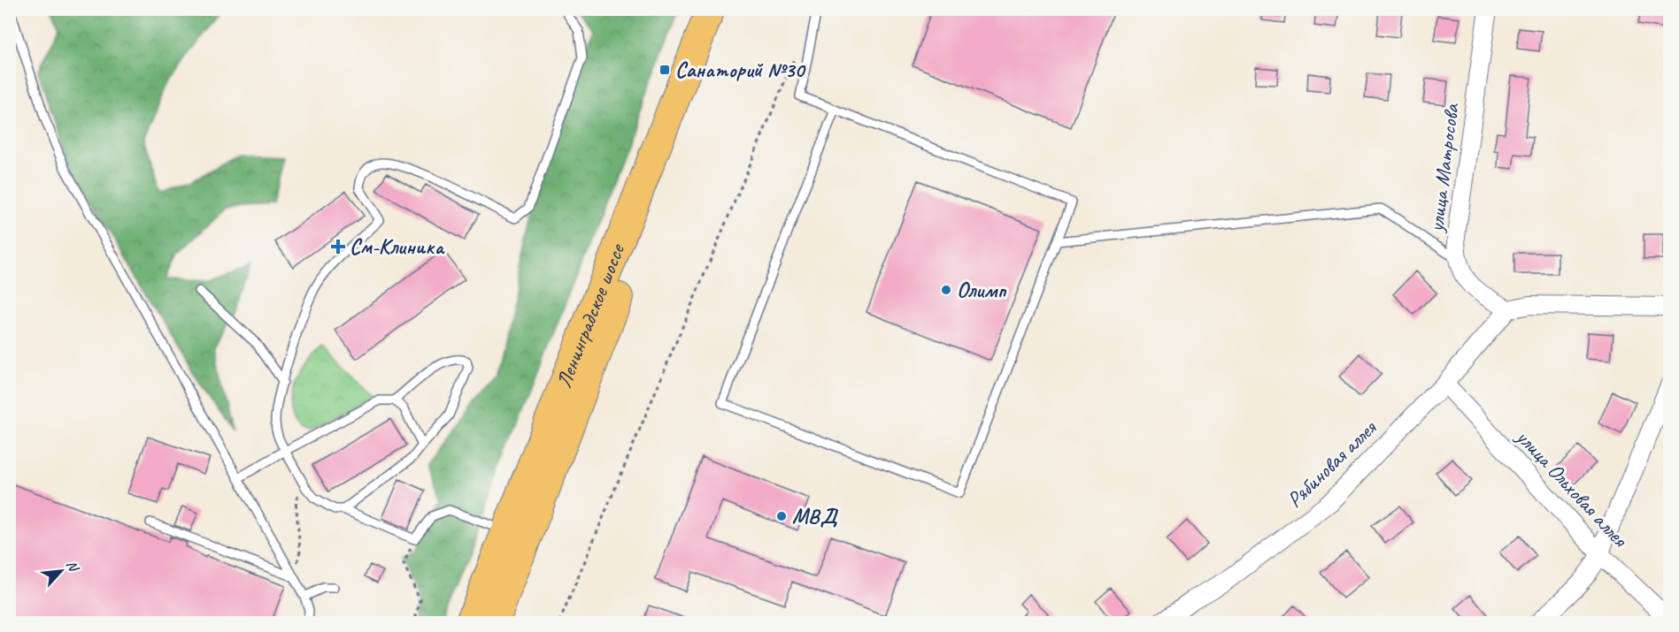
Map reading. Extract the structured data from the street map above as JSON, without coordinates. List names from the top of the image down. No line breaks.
{"streets":{"highway":["Ленинградское шоссе"],"street":["улица Матросова","Рябиновая аллея","улица Ольховая аллея"]},"crossings":[["улица Матросова","Рябиновая аллея"],["Рябиновая аллея","улица Ольховая аллея"]],"places":{"transit":["Санаторий №30"],"health":["См-Клиника"],"other":["Олимп","МВД"]},"north":"top right"}
